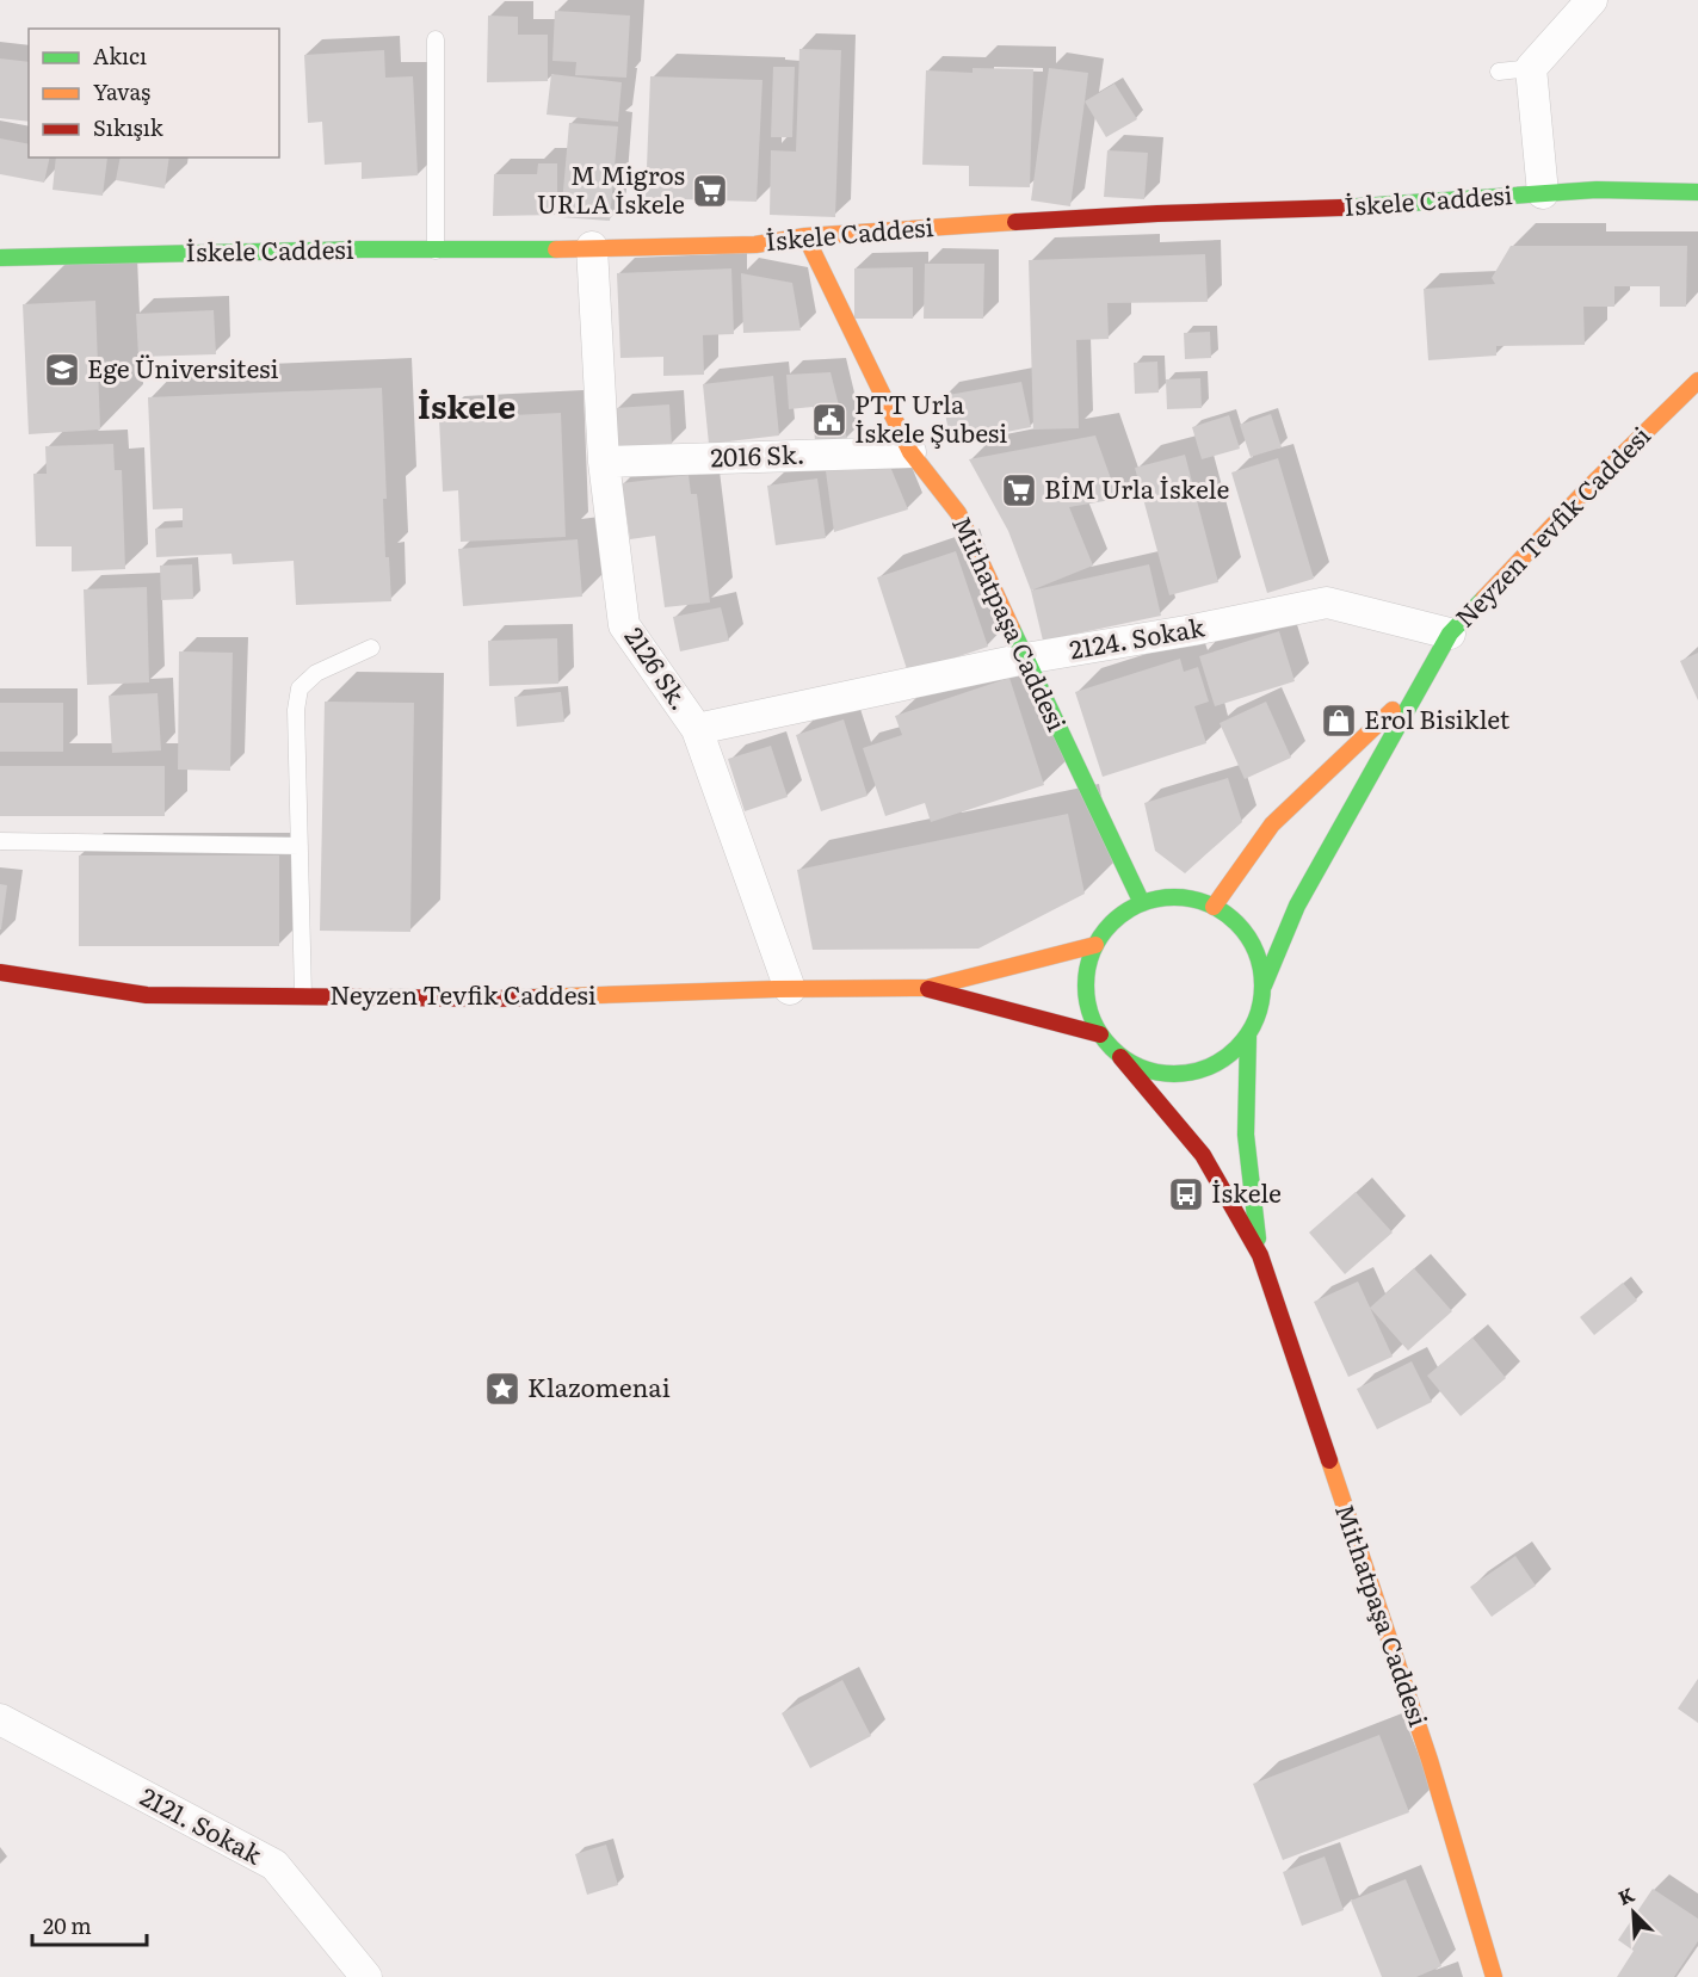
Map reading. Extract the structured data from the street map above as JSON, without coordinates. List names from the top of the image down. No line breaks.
{"streets":{"street":["İskele Caddesi","2016 Sk.","Neyzen Tevfik Caddesi","Mithatpaşa Caddesi","2124. Sokak","2126 Sk.","2121. Sokak"]},"crossings":[["İskele Caddesi","Mithatpaşa Caddesi"],["İskele Caddesi","2126 Sk."],["2016 Sk.","Mithatpaşa Caddesi"],["2016 Sk.","2126 Sk."],["Neyzen Tevfik Caddesi","Mithatpaşa Caddesi"],["Neyzen Tevfik Caddesi","2124. Sokak"],["Neyzen Tevfik Caddesi","2126 Sk."],["Mithatpaşa Caddesi","2124. Sokak"],["2124. Sokak","2126 Sk."]],"districts":["İskele"],"places":{"supermarket":["M Migros URLA İskele","BİM Urla İskele"],"school or university":["Ege Üniversitesi"],"public building":["PTT Urla İskele Şubesi"],"shop":["Erol Bisiklet"],"bus stop":["İskele"],"place":["Klazomenai"]},"legend":["Akıcı","Yavaş","Sıkışık"],"scale_bar":"20 m","north":"top left"}
